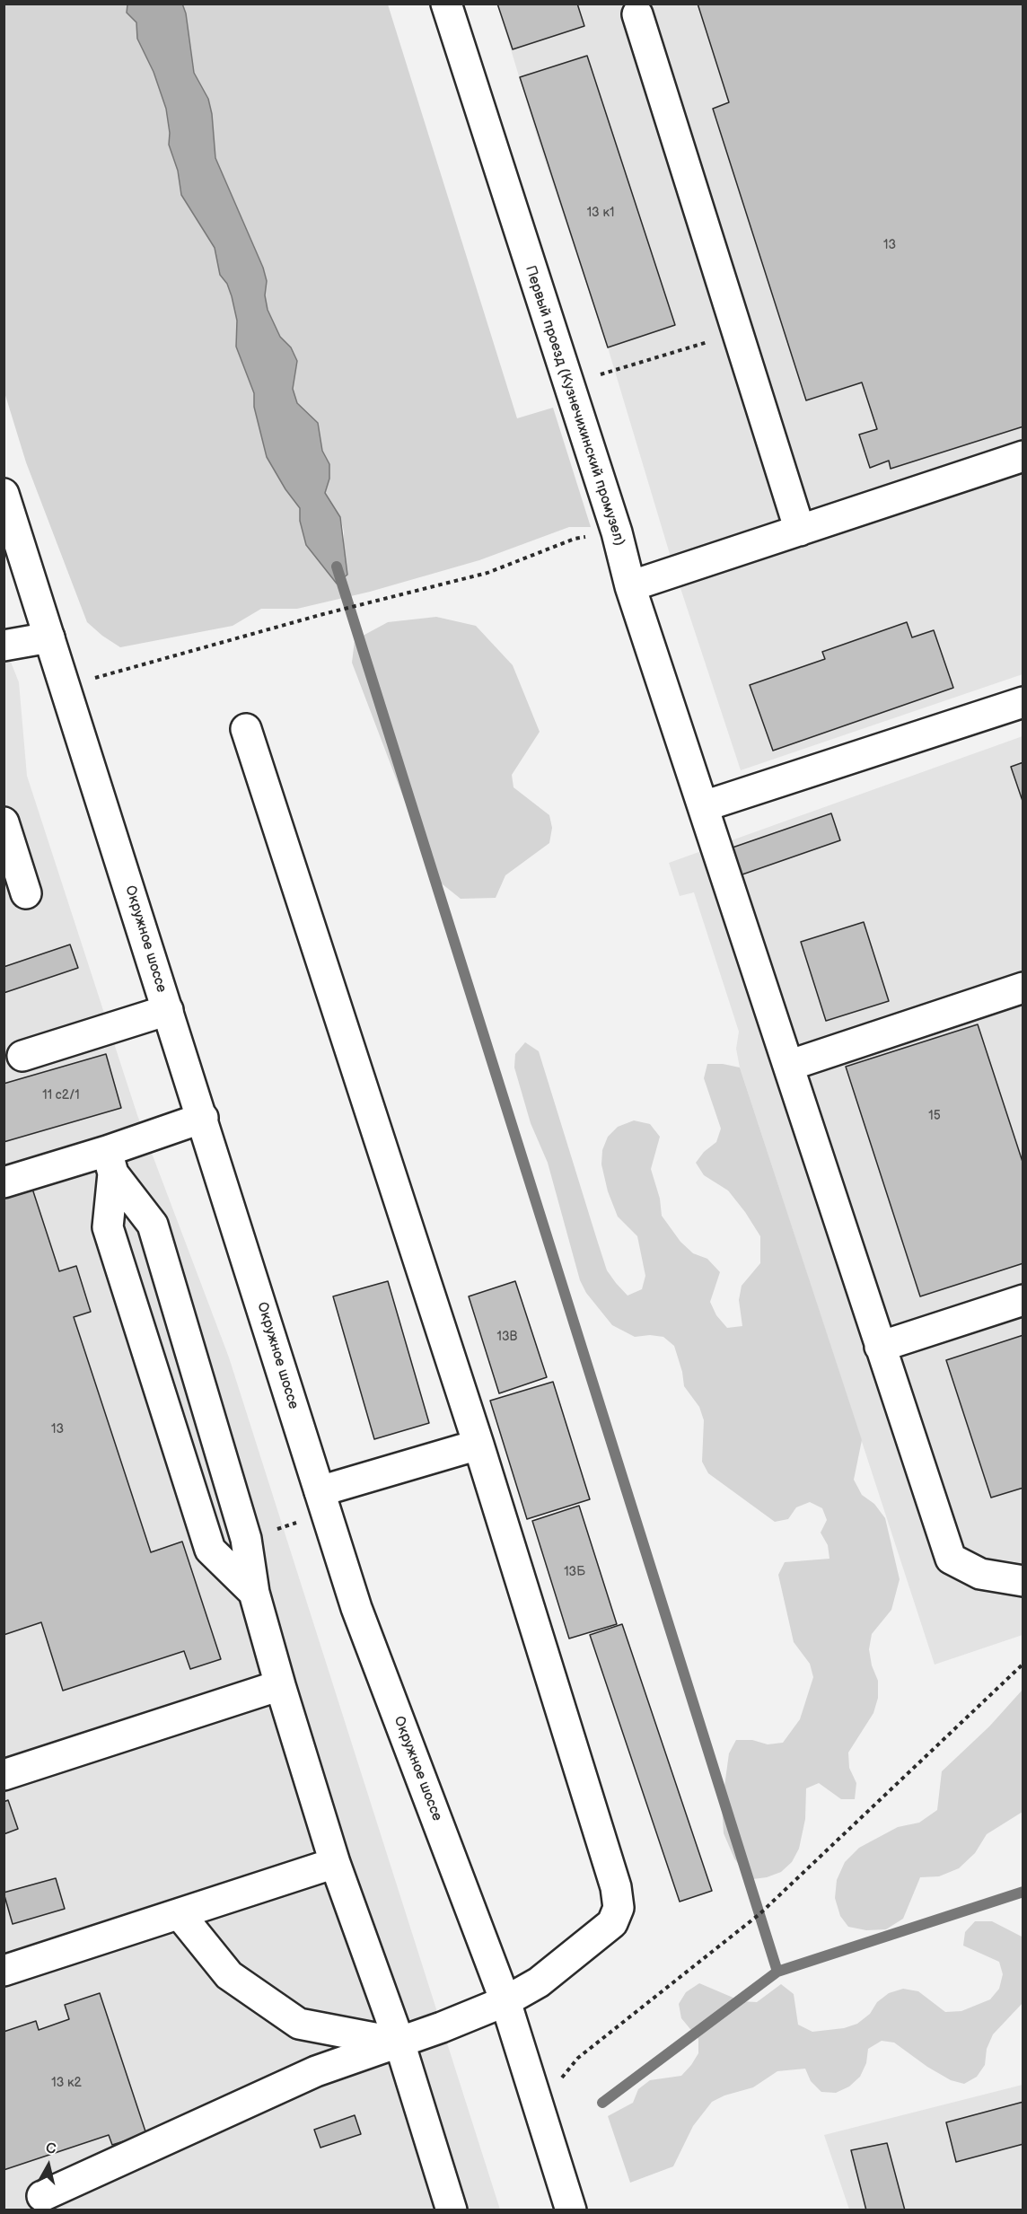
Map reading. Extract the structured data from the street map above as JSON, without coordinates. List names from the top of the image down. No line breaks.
{"streets":{"main road":["Первый проезд (Кузнечихинский промузел)","Окружное шоссе"]},"house_numbers":["13 к1","13","11 с2/1","15","13В","13","13Б","13 к2"],"north":"top"}
